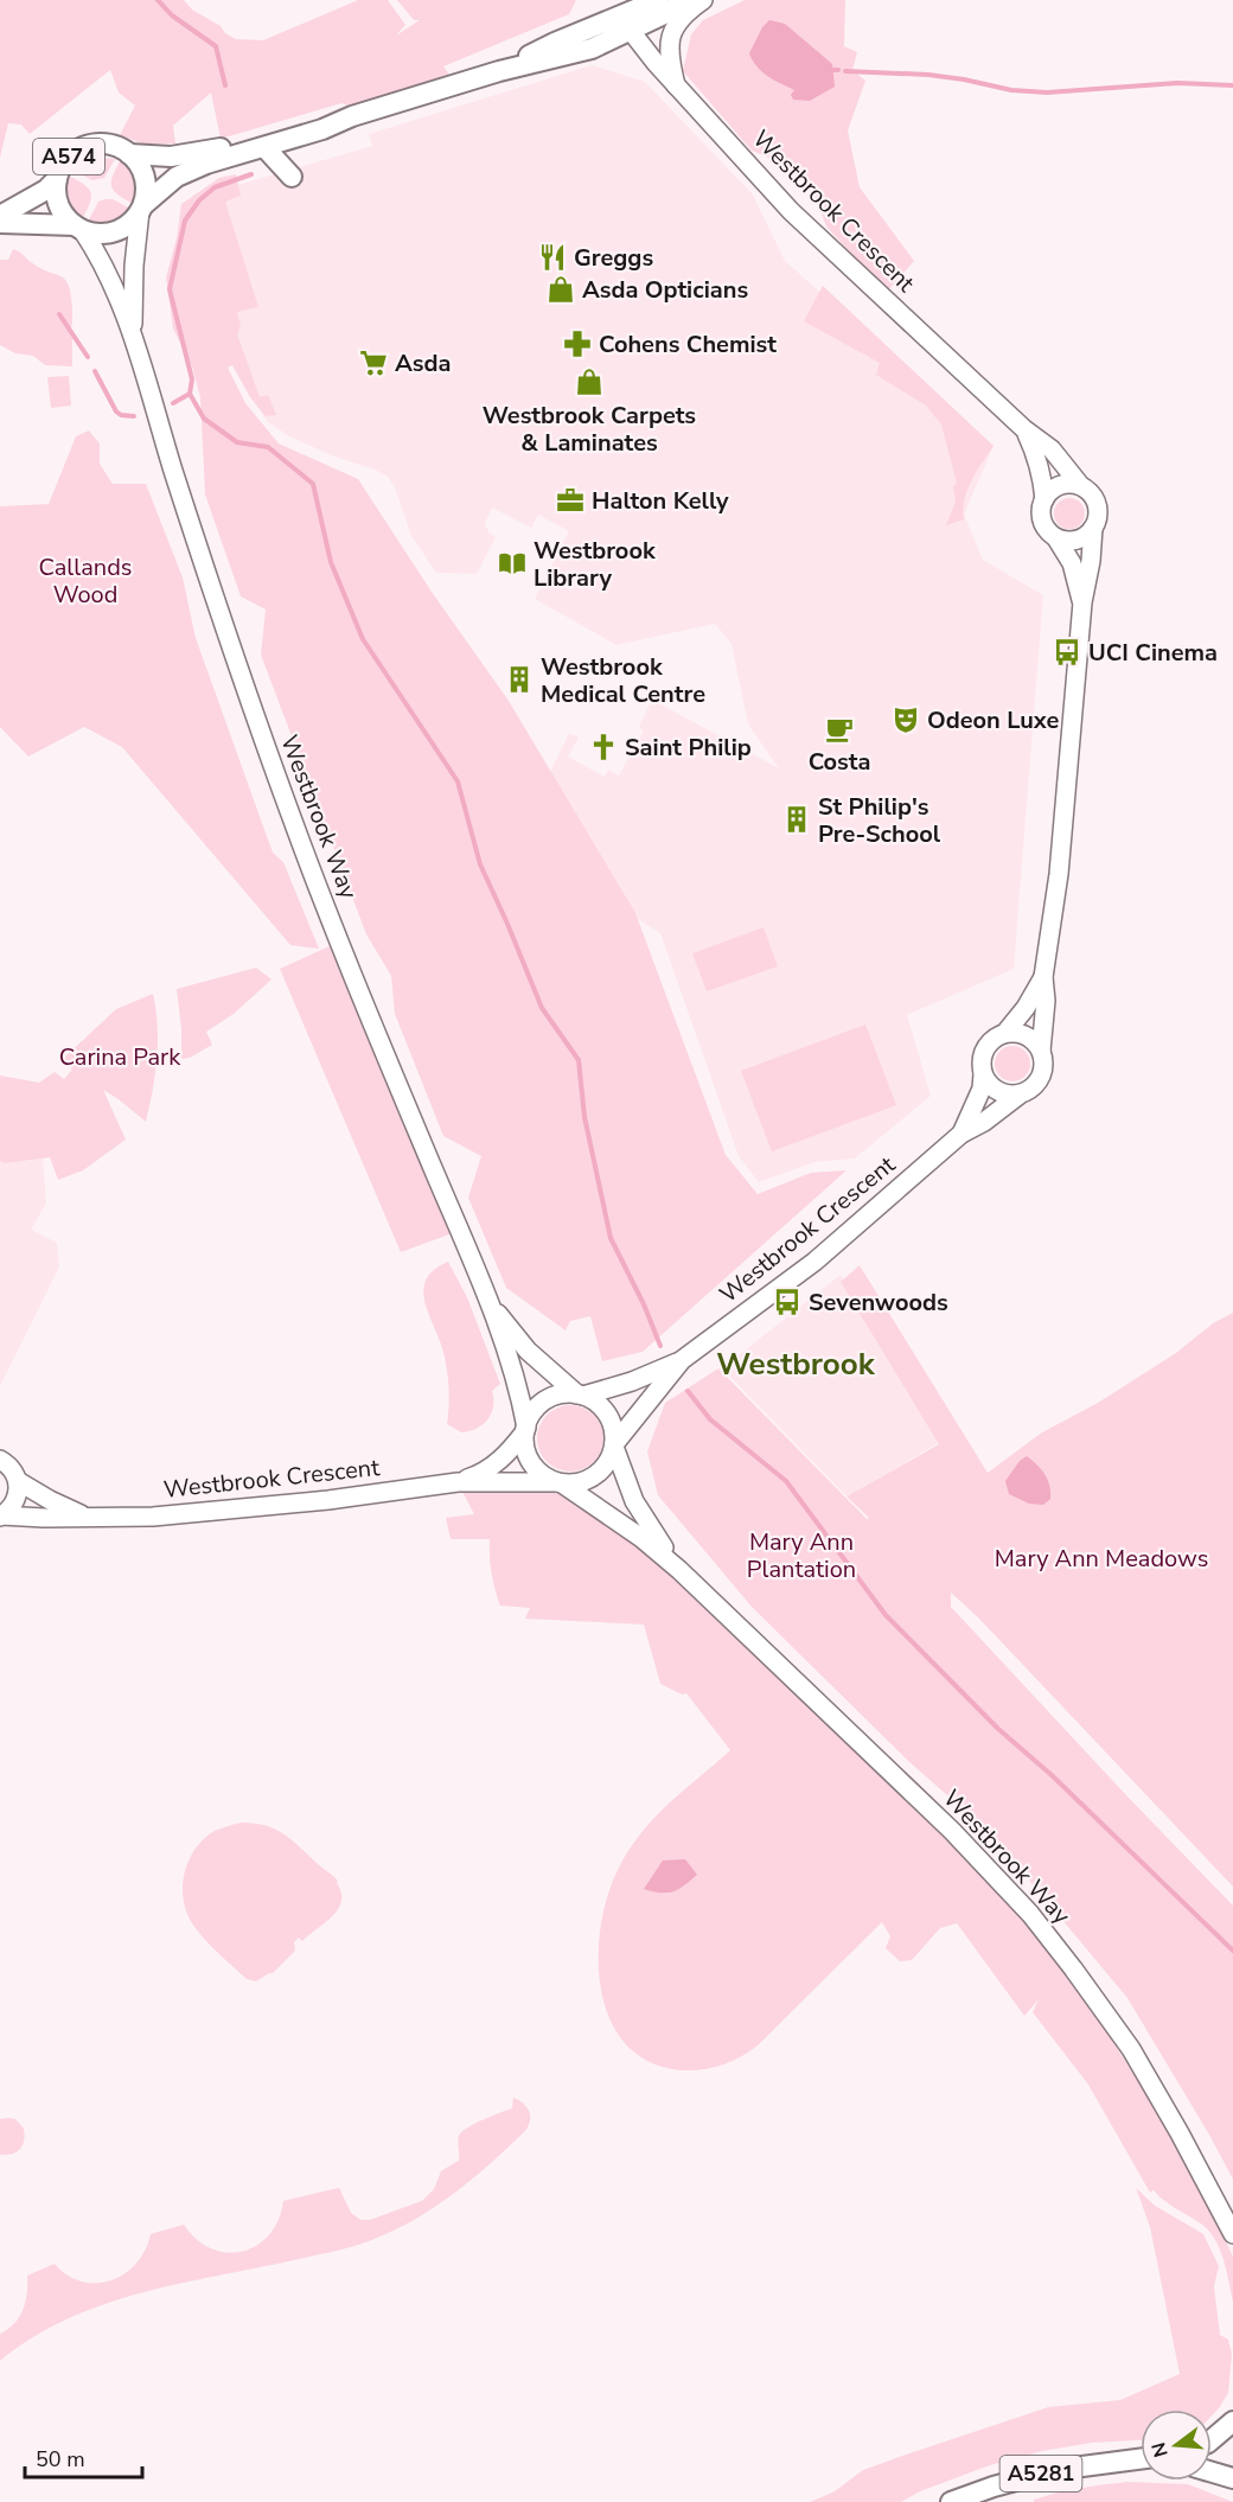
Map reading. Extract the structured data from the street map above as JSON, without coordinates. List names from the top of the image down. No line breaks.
{"streets":{"main road":["A574","A5281"],"street":["Westbrook Crescent","Westbrook Way"]},"crossings":[["A574","Westbrook Crescent"],["A574","Westbrook Way"],["Westbrook Crescent","Westbrook Way"]],"districts":["Westbrook"],"parks":["Callands Wood","Carina Park","Mary Ann Plantation","Mary Ann Meadows"],"places":{"restaurant":["Greggs"],"shop":["Asda Opticians","Westbrook Carpets & Laminates"],"pharmacy":["Cohens Chemist"],"supermarket":["Asda"],"office":["Halton Kelly"],"library":["Westbrook Library"],"bus stop":["UCI Cinema","Sevenwoods"],"building":["Westbrook Medical Centre","St Philip's Pre-School"],"theatre":["Odeon Luxe"],"cafe":["Costa"],"church":["Saint Philip"]},"scale_bar":"50 m","north":"left"}
